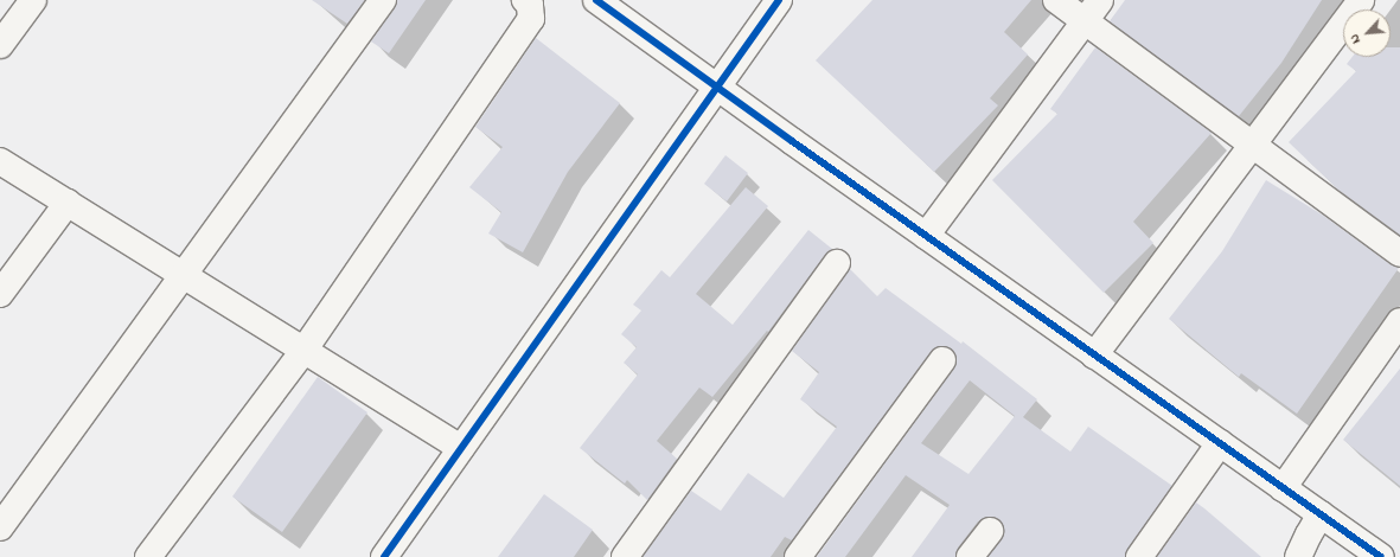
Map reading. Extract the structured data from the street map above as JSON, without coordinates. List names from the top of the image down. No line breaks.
{"north":"bottom left"}
